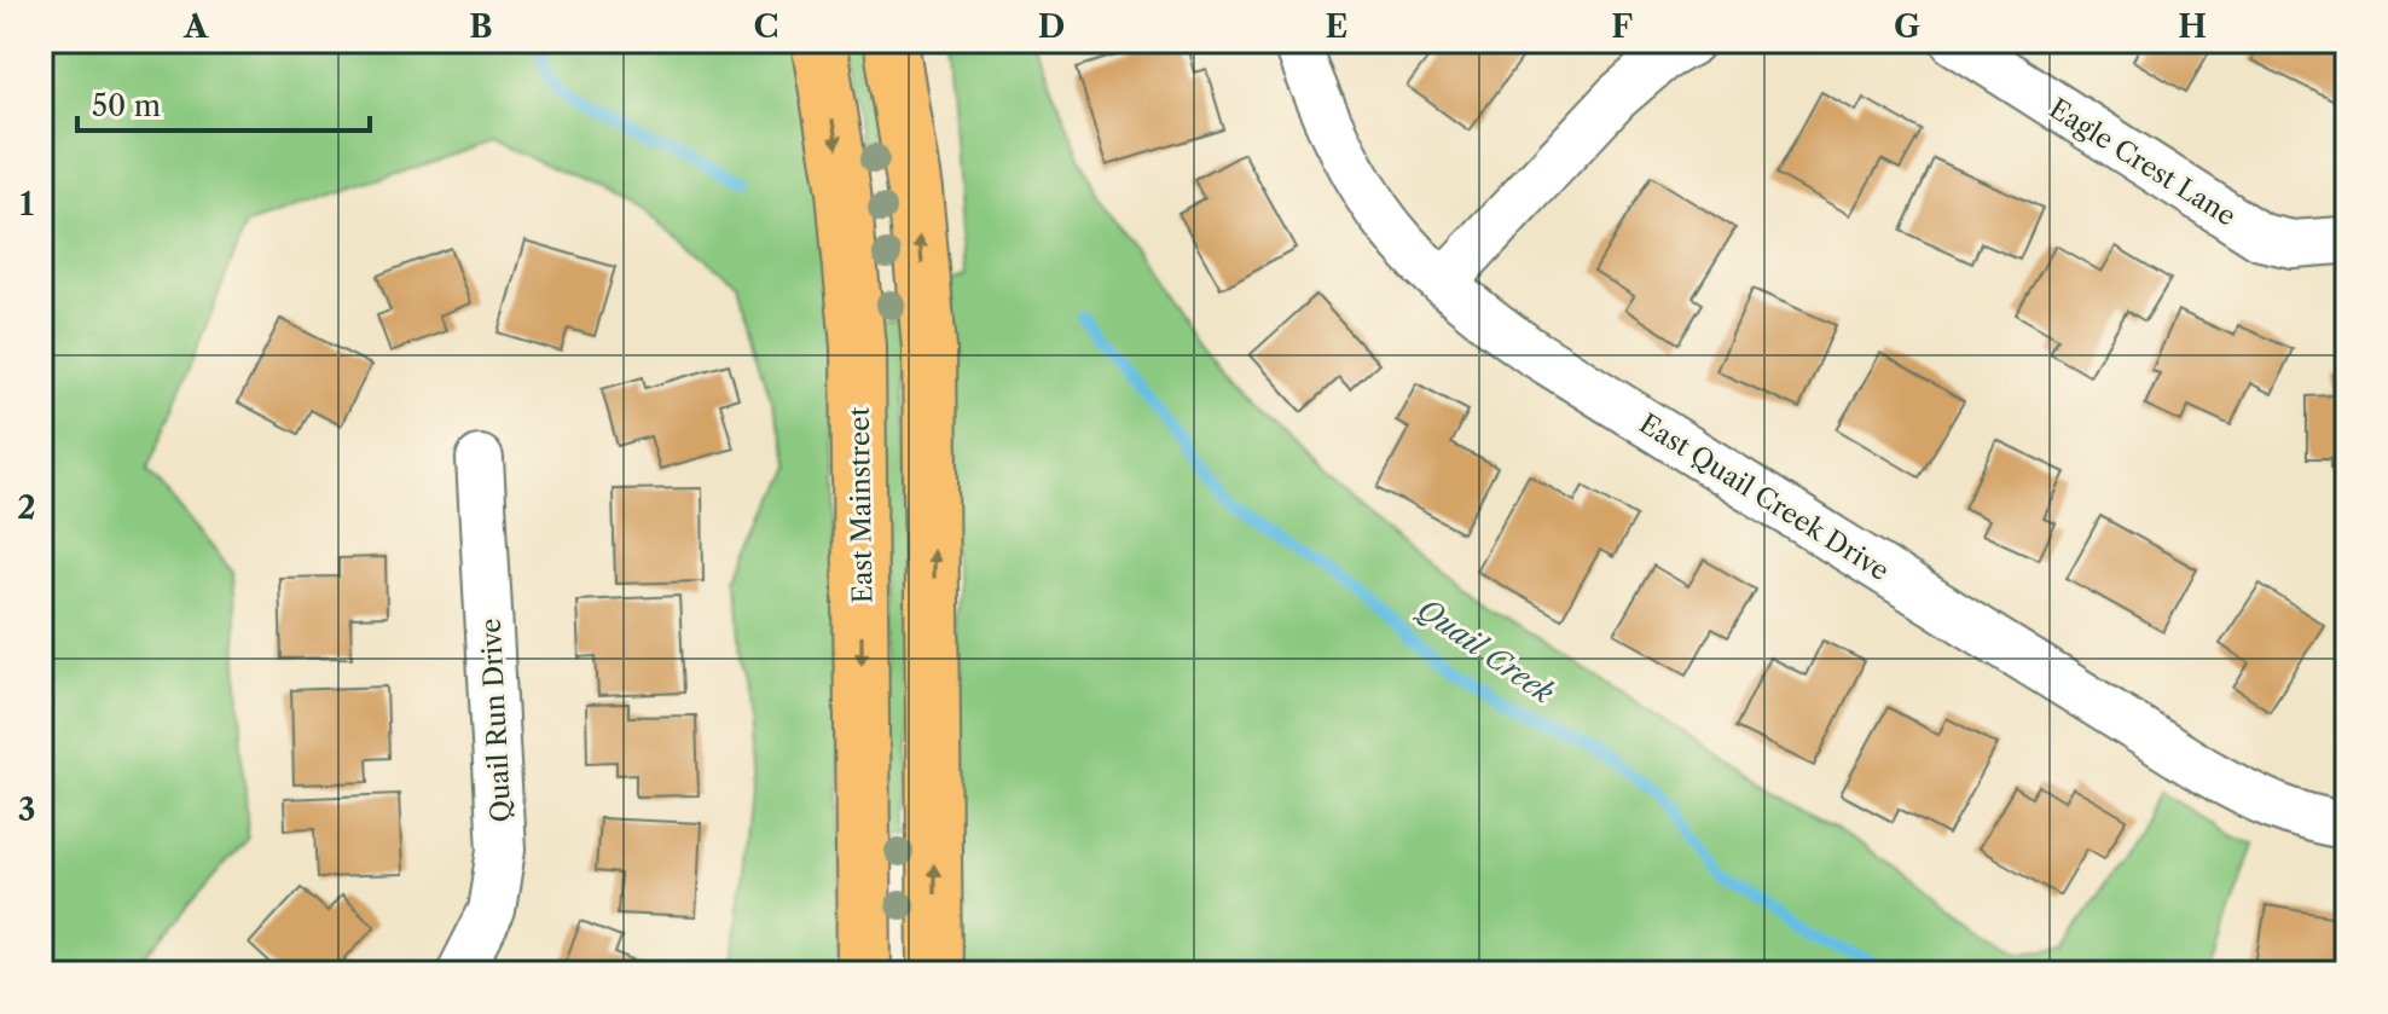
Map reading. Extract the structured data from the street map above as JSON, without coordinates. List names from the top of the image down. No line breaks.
{"streets":{"main road":["East Mainstreet"],"street":["Eagle Crest Lane","East Quail Creek Drive","Quail Run Drive"]},"water":["Quail Creek"],"scale_bar":"50 m","grid":{"columns":["A","B","C","D","E","F","G","H"],"rows":["1","2","3"]}}
